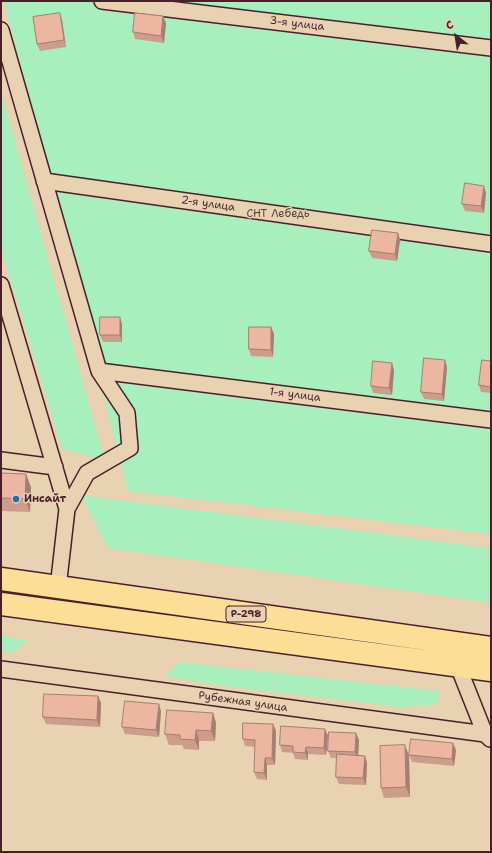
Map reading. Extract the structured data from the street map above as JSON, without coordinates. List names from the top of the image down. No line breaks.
{"streets":{"highway":["Р-298"],"street":["3-я улица","2-я улица","1-я улица","Рубежная улица"]},"parks":["СНТ Лебедь"],"places":["Инсайт"],"north":"top left"}
